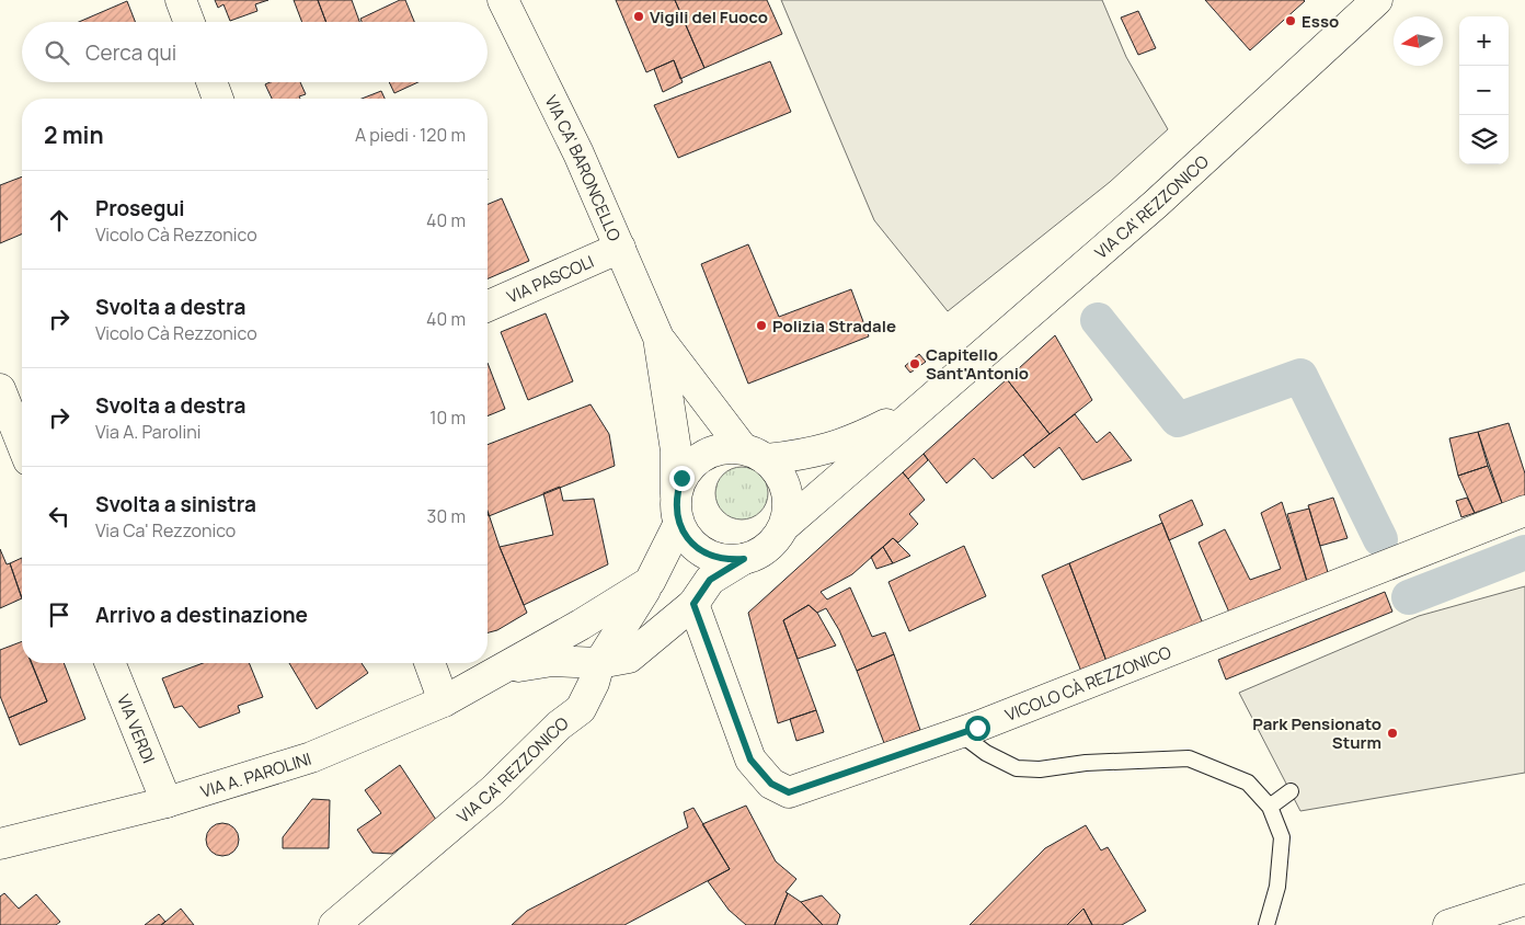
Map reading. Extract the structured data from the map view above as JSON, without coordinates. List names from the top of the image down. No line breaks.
{"streets":{"main road":["VIA CA' BARONCELLO","VIA CA' REZZONICO","VIA PASCOLI","VICOLO CÀ REZZONICO","VIA VERDI","VIA A. PAROLINI"]},"crossings":[["VIA CA' BARONCELLO","VIA CA' REZZONICO"],["VIA CA' BARONCELLO","VIA PASCOLI"],["VIA CA' BARONCELLO","VIA A. PAROLINI"],["VIA CA' REZZONICO","VIA A. PAROLINI"],["VICOLO CÀ REZZONICO","VIA A. PAROLINI"],["VIA VERDI","VIA A. PAROLINI"]],"places":["Vigili del Fuoco","Esso","Polizia Stradale","Capitello Sant'Antonio","Park Pensionato Sturm"],"north":"left","page":{"map_buttons":["+","−"],"search":"Cerca qui","heading":["2 min","A piedi · 120 m"],"list":[["Prosegui","Vicolo Cà Rezzonico","40 m"],["Svolta a destra","Vicolo Cà Rezzonico","40 m"],["Svolta a destra","Via A. Parolini","10 m"],["Svolta a sinistra","Via Ca' Rezzonico","30 m"],"Arrivo a destinazione"]}}
